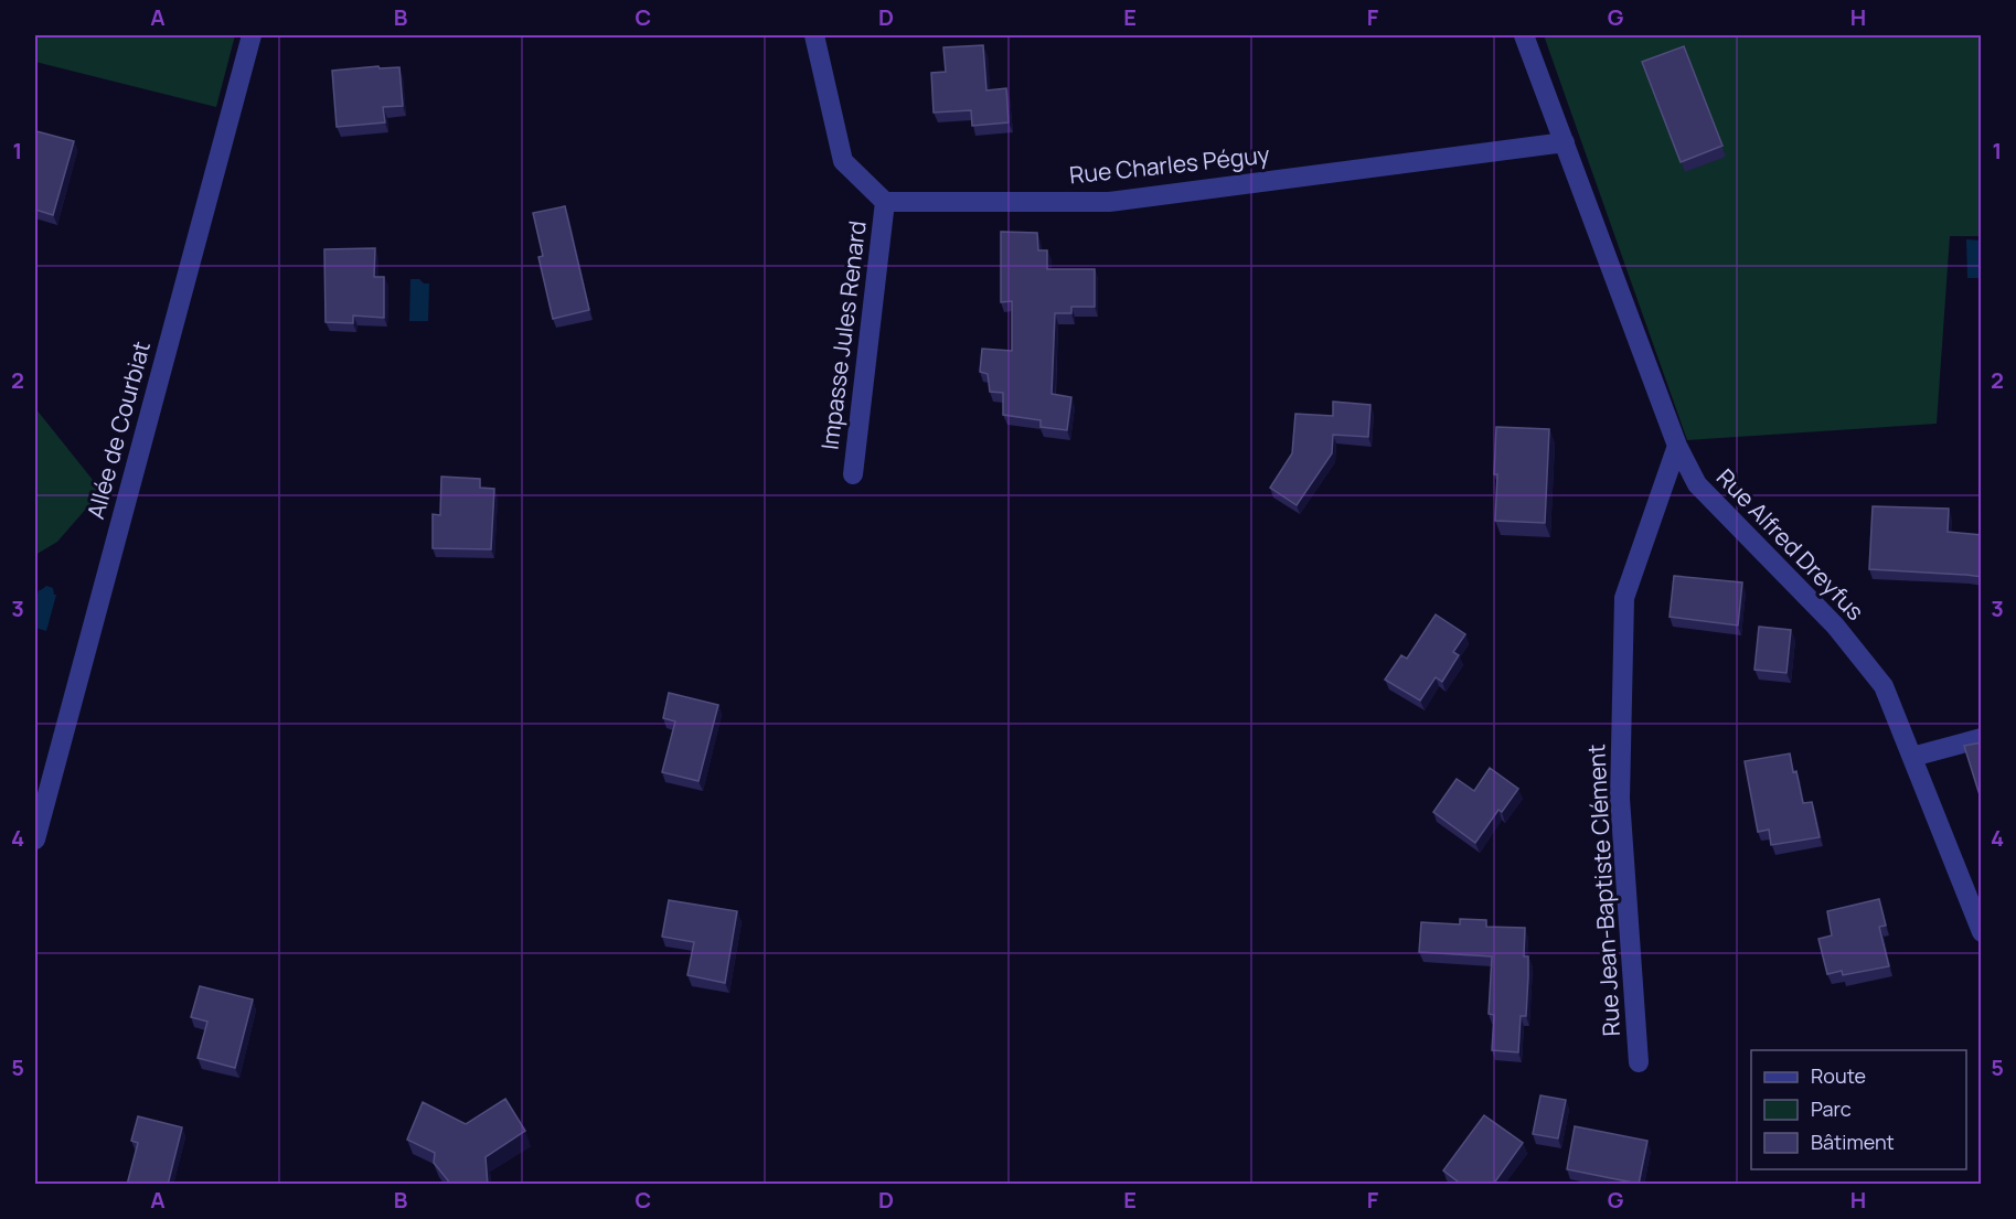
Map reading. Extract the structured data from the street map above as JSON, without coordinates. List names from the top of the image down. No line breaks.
{"streets":{"street":["Rue Charles Péguy","Impasse Jules Renard","Allée de Courbiat","Rue Alfred Dreyfus","Rue Jean-Baptiste Clément"]},"crossings":[["Rue Charles Péguy","Impasse Jules Renard"],["Rue Charles Péguy","Rue Alfred Dreyfus"],["Rue Alfred Dreyfus","Rue Jean-Baptiste Clément"]],"legend":["Route","Parc","Bâtiment"],"grid":{"columns":["A","B","C","D","E","F","G","H"],"rows":["1","2","3","4","5"]}}
